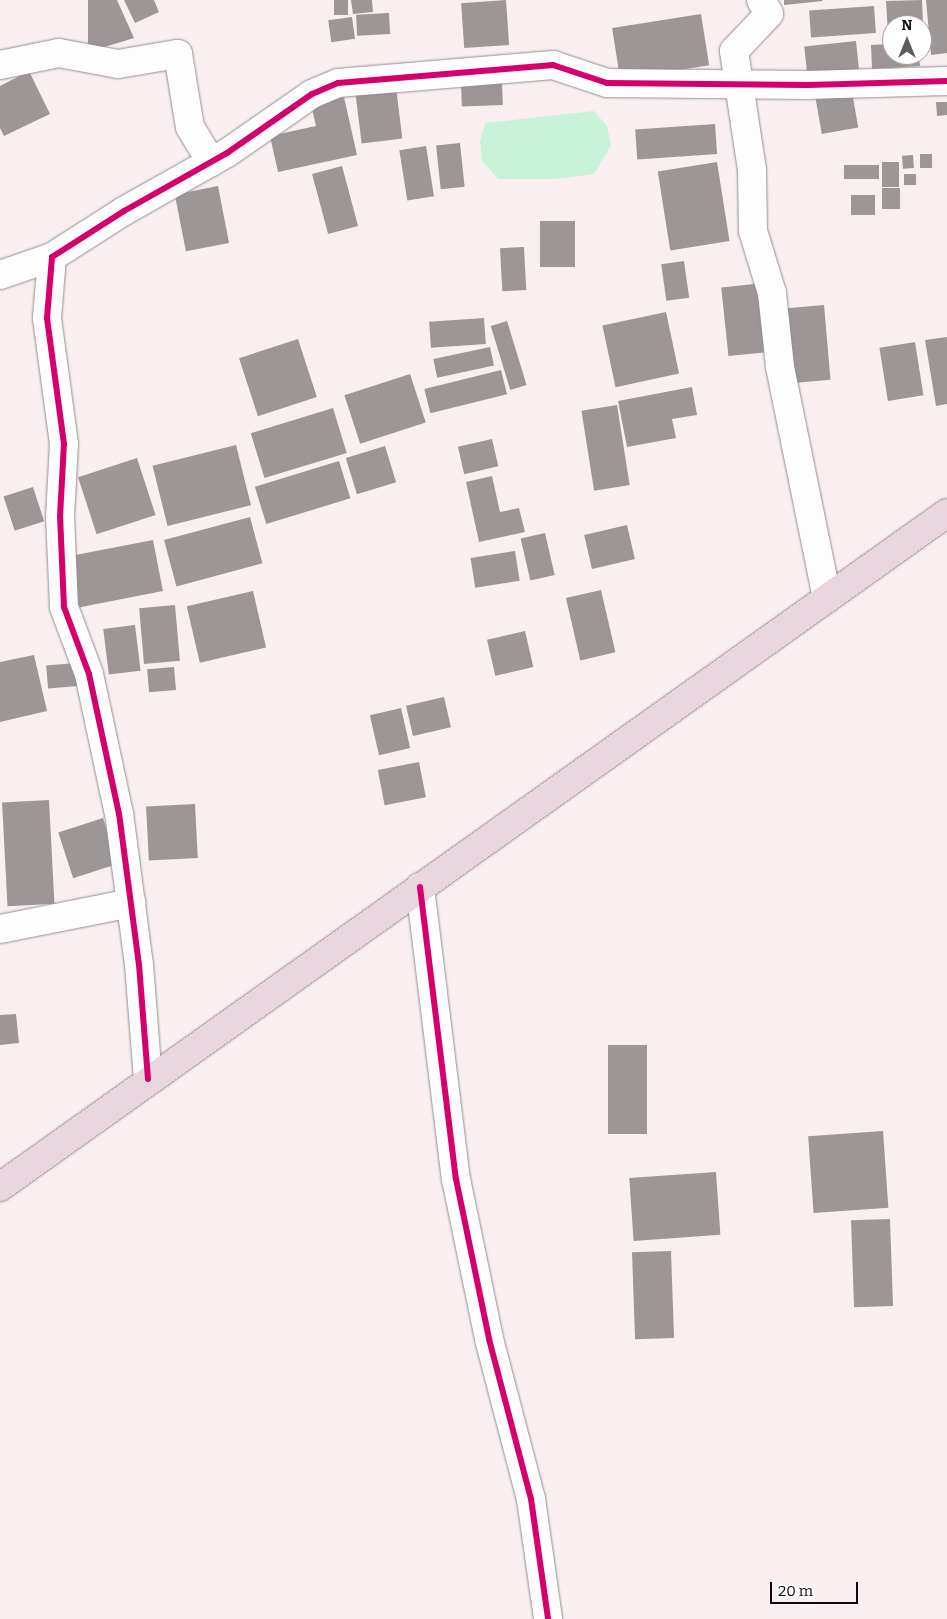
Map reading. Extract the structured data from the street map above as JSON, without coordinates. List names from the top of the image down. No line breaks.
{"scale_bar":"20 m","north":"top"}
